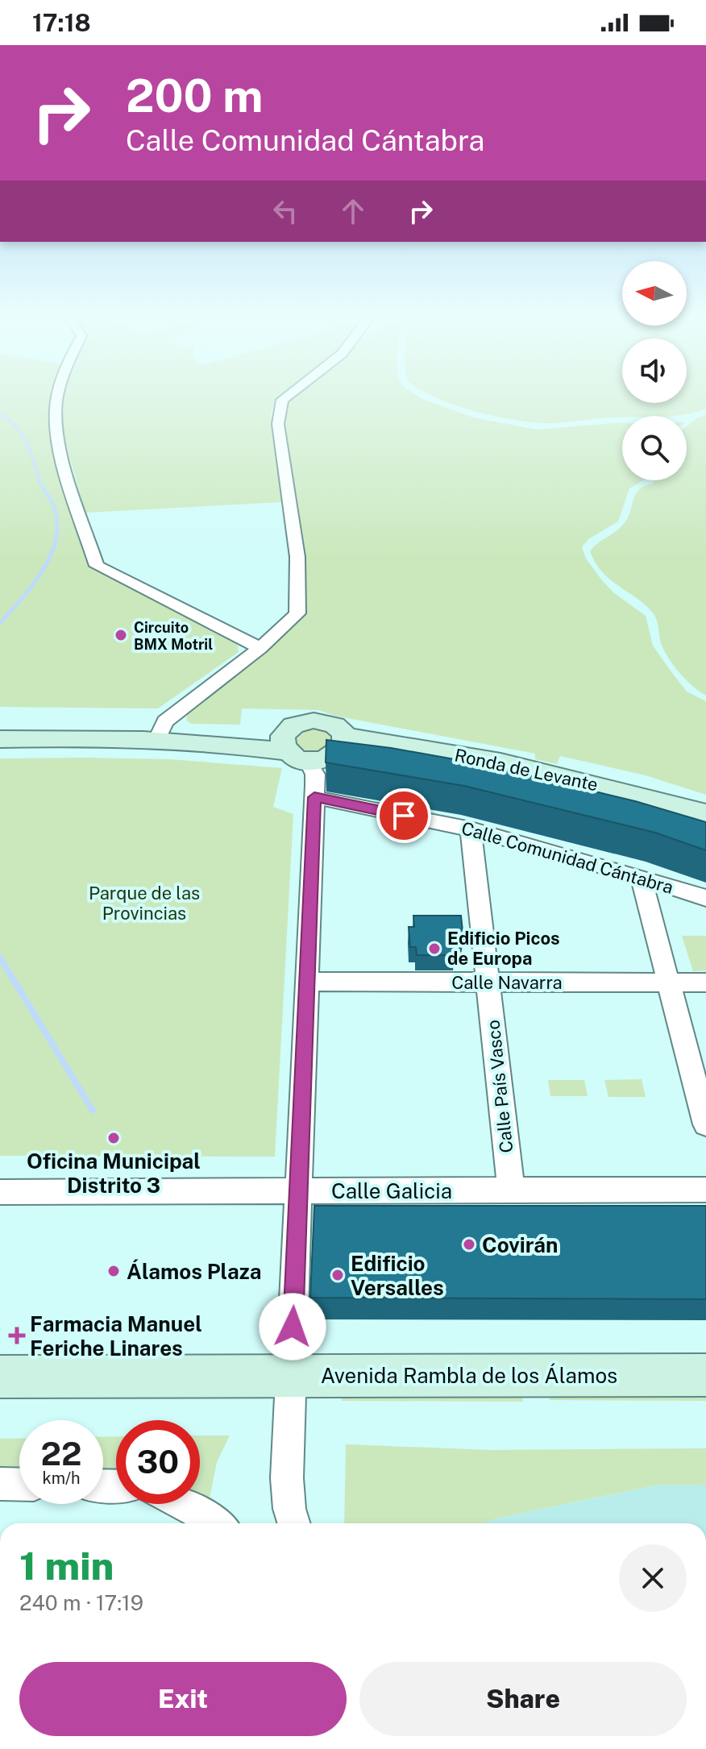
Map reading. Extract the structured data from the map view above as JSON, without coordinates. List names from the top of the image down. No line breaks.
{"streets":{"main road":["Ronda de Levante","Avenida Rambla de los Álamos"],"street":["Calle Comunidad Cántabra","Calle Navarra","Calle País Vasco","Calle Galicia"]},"crossings":[["Ronda de Levante","Calle Comunidad Cántabra"],["Calle Comunidad Cántabra","Calle País Vasco"],["Calle Navarra","Calle País Vasco"],["Calle País Vasco","Calle Galicia"]],"parks":["Parque de las Provincias"],"places":{"other":["Circuito BMX Motril","Edificio Picos de Europa","Oficina Municipal Distrito 3","Covirán","Álamos Plaza","Edificio Versalles"],"health":["Farmacia Manuel Feriche Linares"]},"north":"left","page":{"status":"17:18","turn":["200 m","Calle Comunidad Cántabra"],"speed":"22 km/h","limit":"30","heading":["1 min","240 m · 17:19"],"buttons":["Exit","Share"]}}
